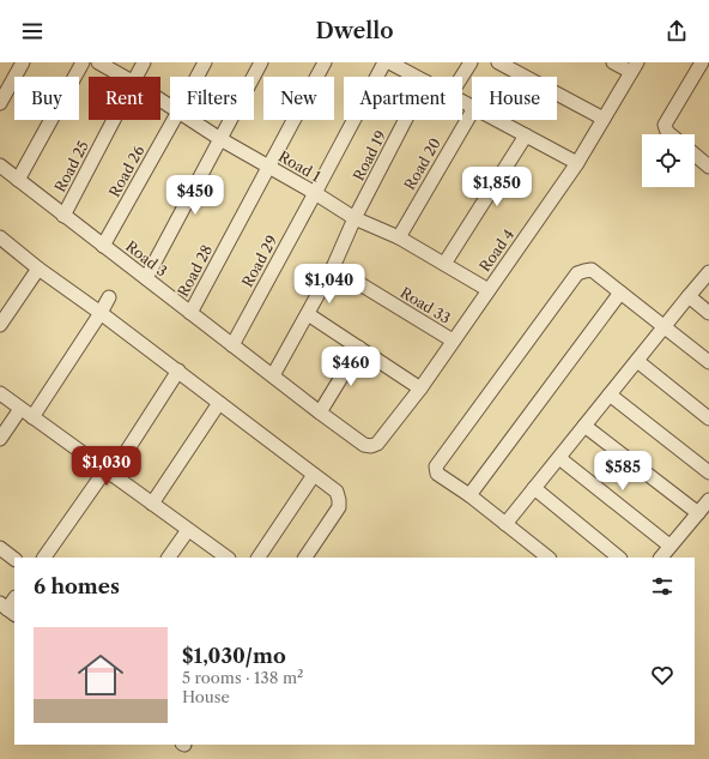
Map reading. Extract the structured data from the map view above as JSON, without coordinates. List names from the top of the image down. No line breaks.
{"streets":{"street":["Road 19","Road 20","Road 25","Road 1","Road 26","Road 4","Road 3","Road 29","Road 28","Road 33"]},"crossings":[["Road 19","Road 1"],["Road 20","Road 1"],["Road 25","Road 3"],["Road 1","Road 4"],["Road 1","Road 29"],["Road 1","Road 28"],["Road 26","Road 3"],["Road 4","Road 3"],["Road 4","Road 33"],["Road 3","Road 29"],["Road 3","Road 28"]],"page":{"header":"Dwello","chip":["Buy","Rent","Filters","New","Apartment","House"],"price":["$1,850","$450","$1,040","$460","$1,030","$585"],"heading":"6 homes","list":[{"name":"$1,030/mo","note":"5 rooms · 138 m² · House"}]}}
